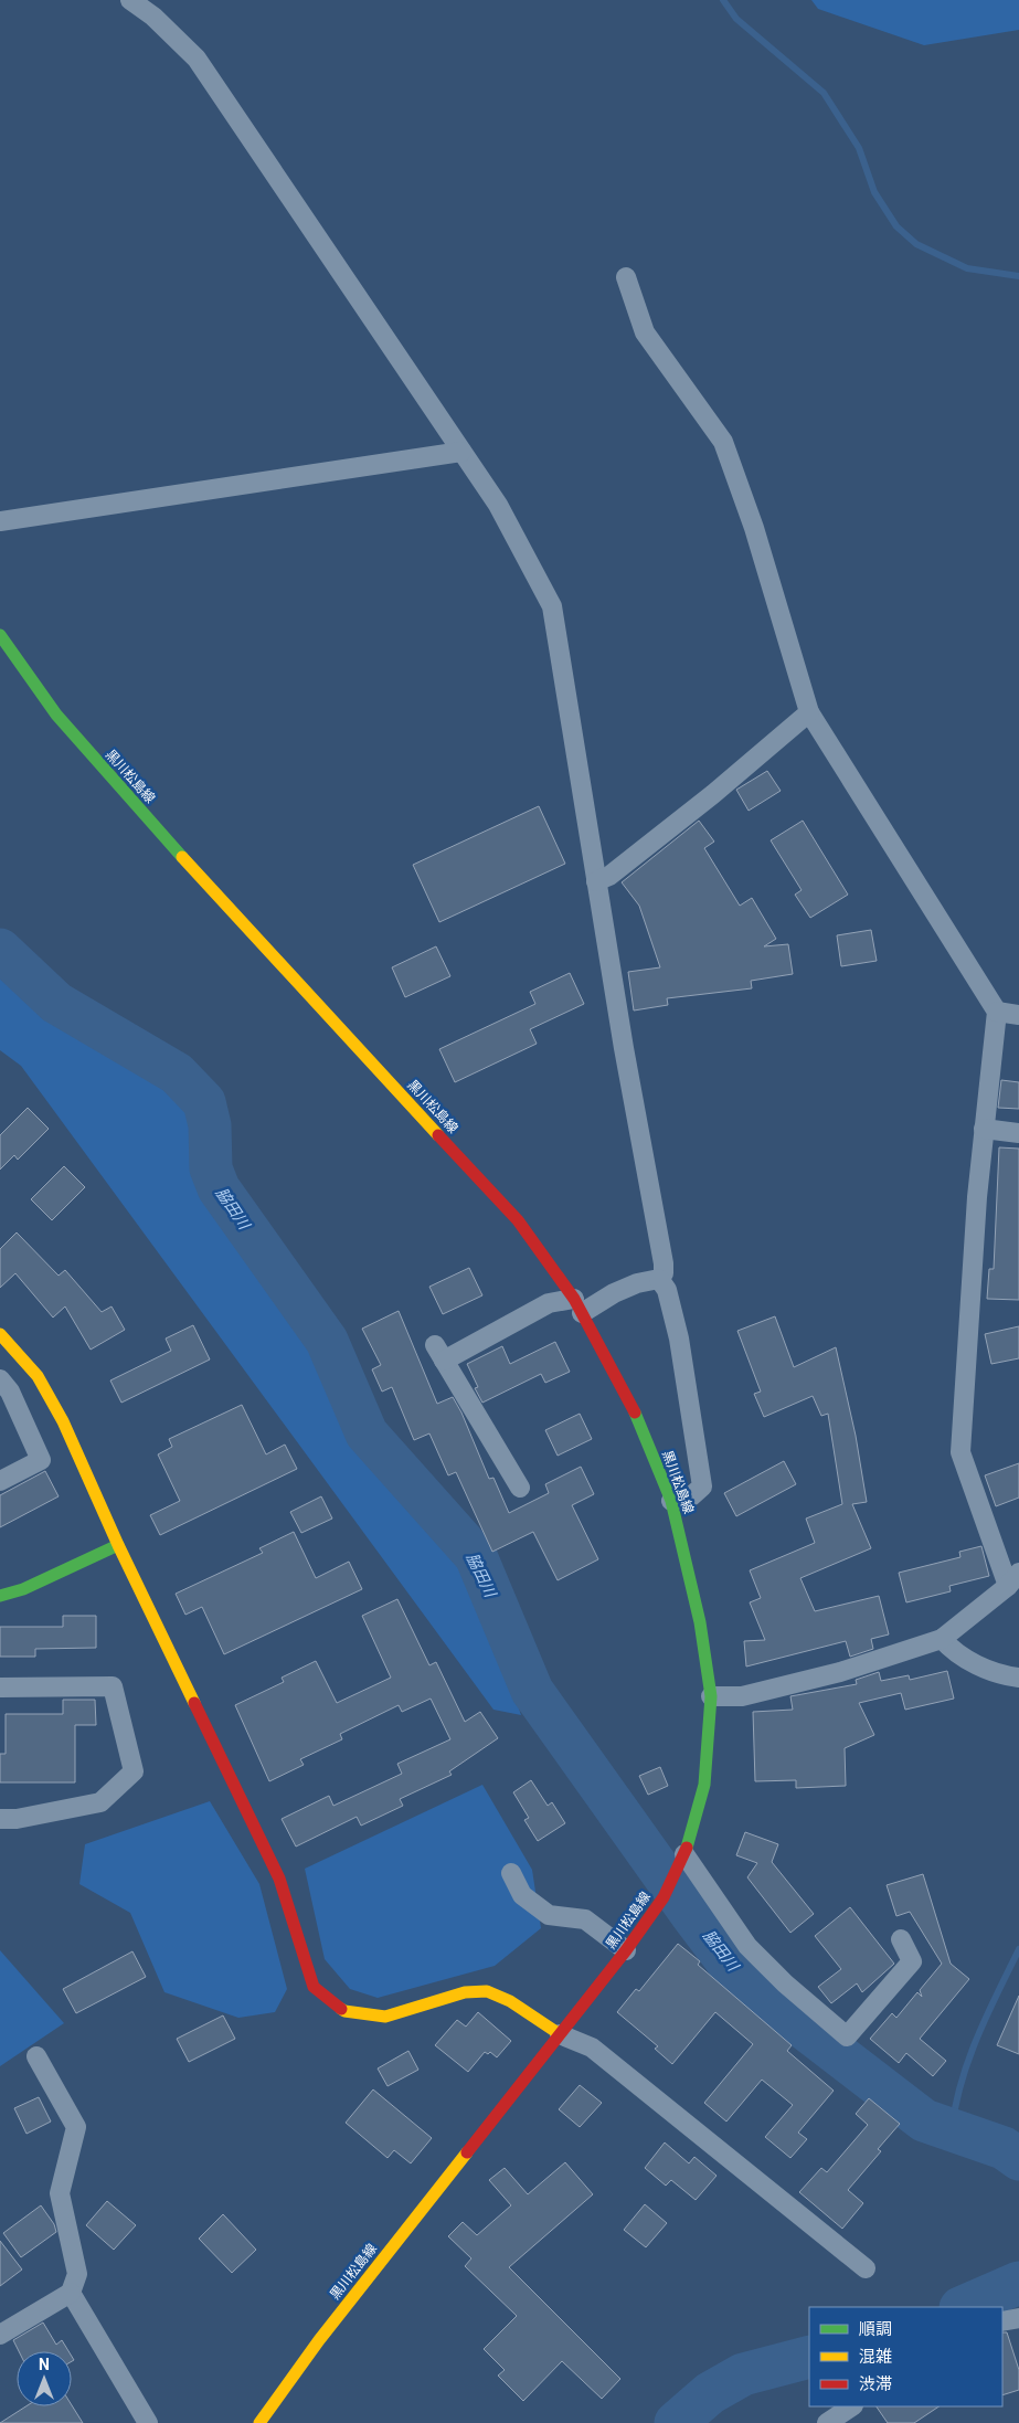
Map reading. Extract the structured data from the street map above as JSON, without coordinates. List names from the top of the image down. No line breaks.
{"streets":{"main road":["黒川松島線"]},"water":["脇田川"],"legend":["順調","混雑","渋滞"],"north":"top"}
